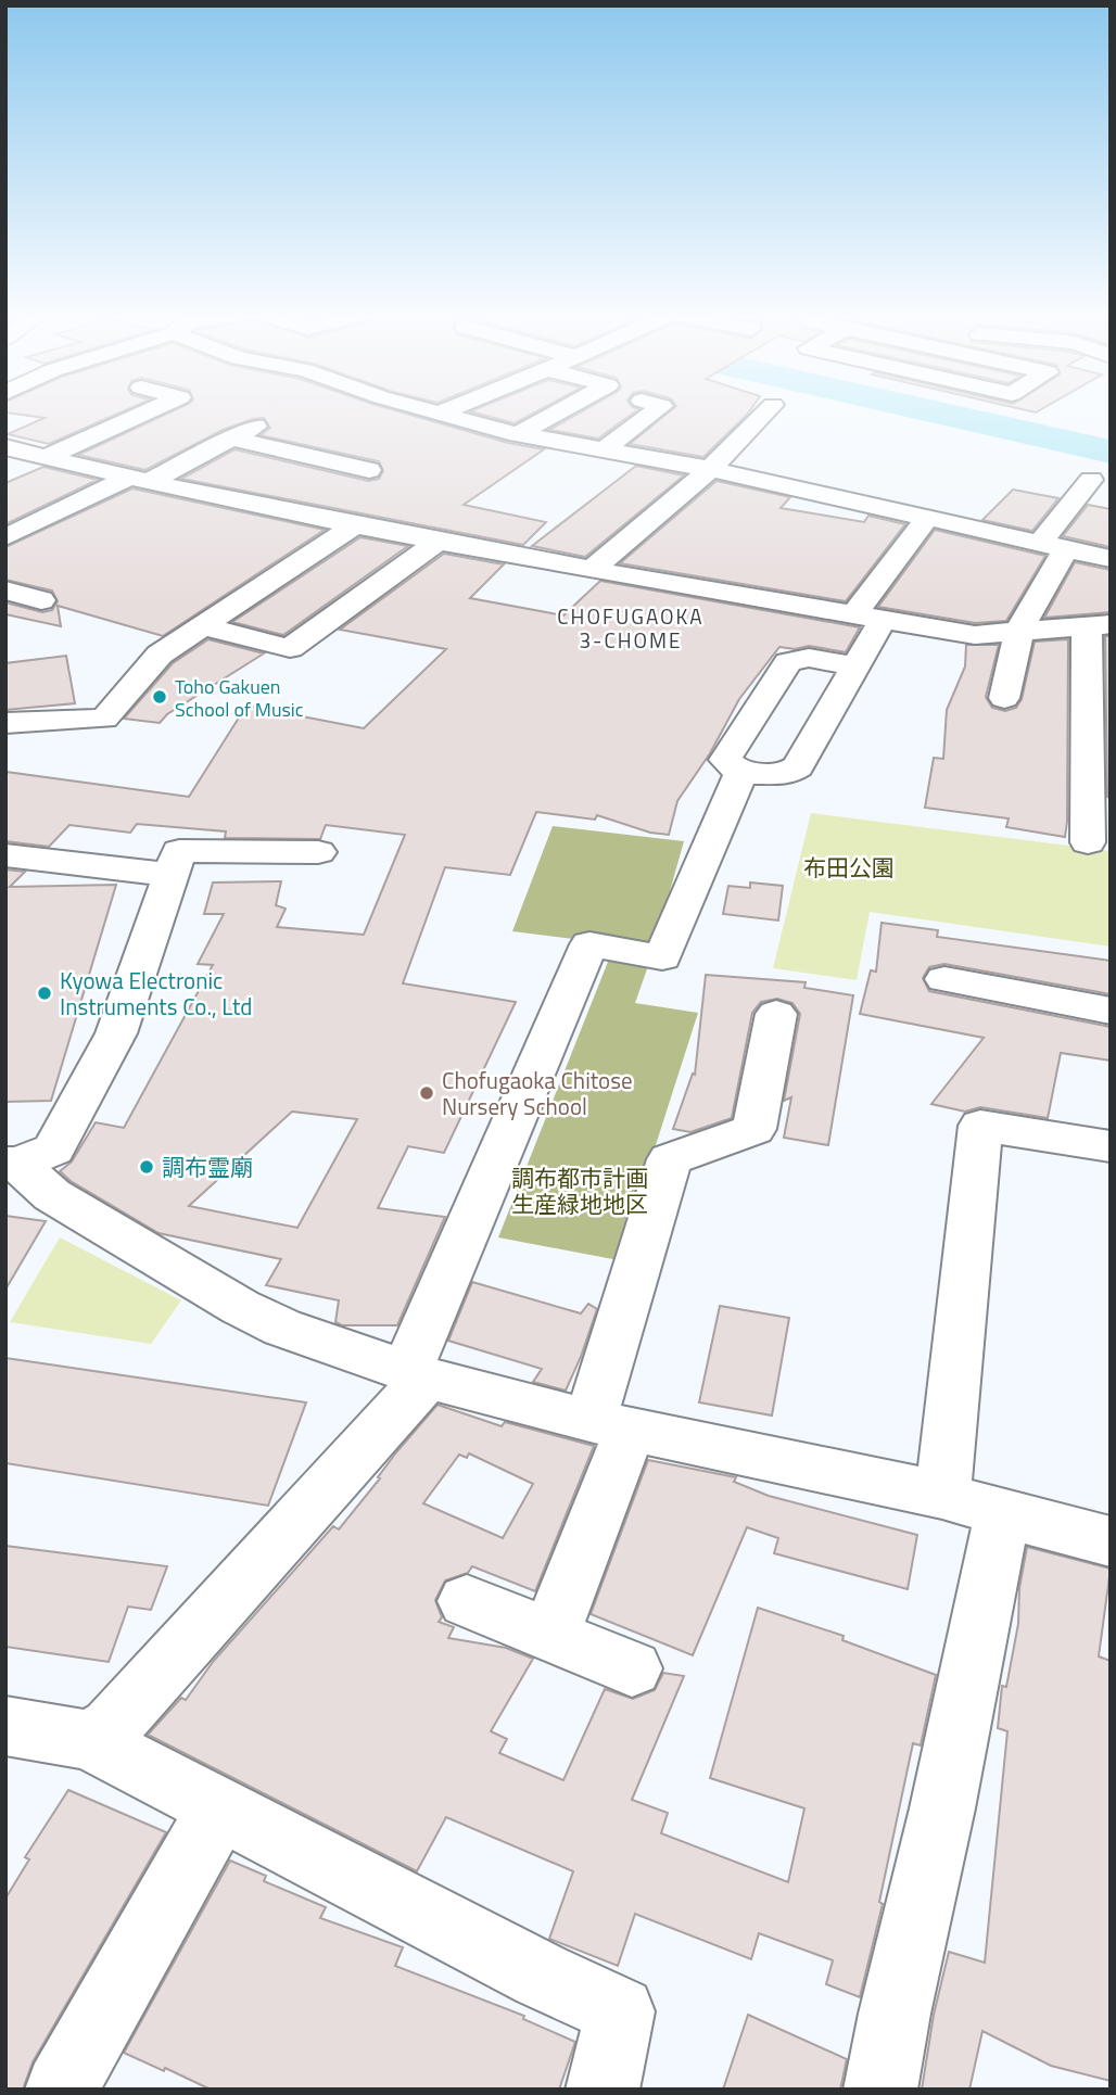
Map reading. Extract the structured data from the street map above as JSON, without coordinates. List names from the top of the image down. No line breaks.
{"districts":["CHOFUGAOKA 3-CHOME"],"parks":["布田公園","調布都市計画 生産緑地地区"],"places":["Toho Gakuen School of Music","Kyowa Electronic Instruments Co., Ltd","Chofugaoka Chitose Nursery School","調布霊廟"]}
